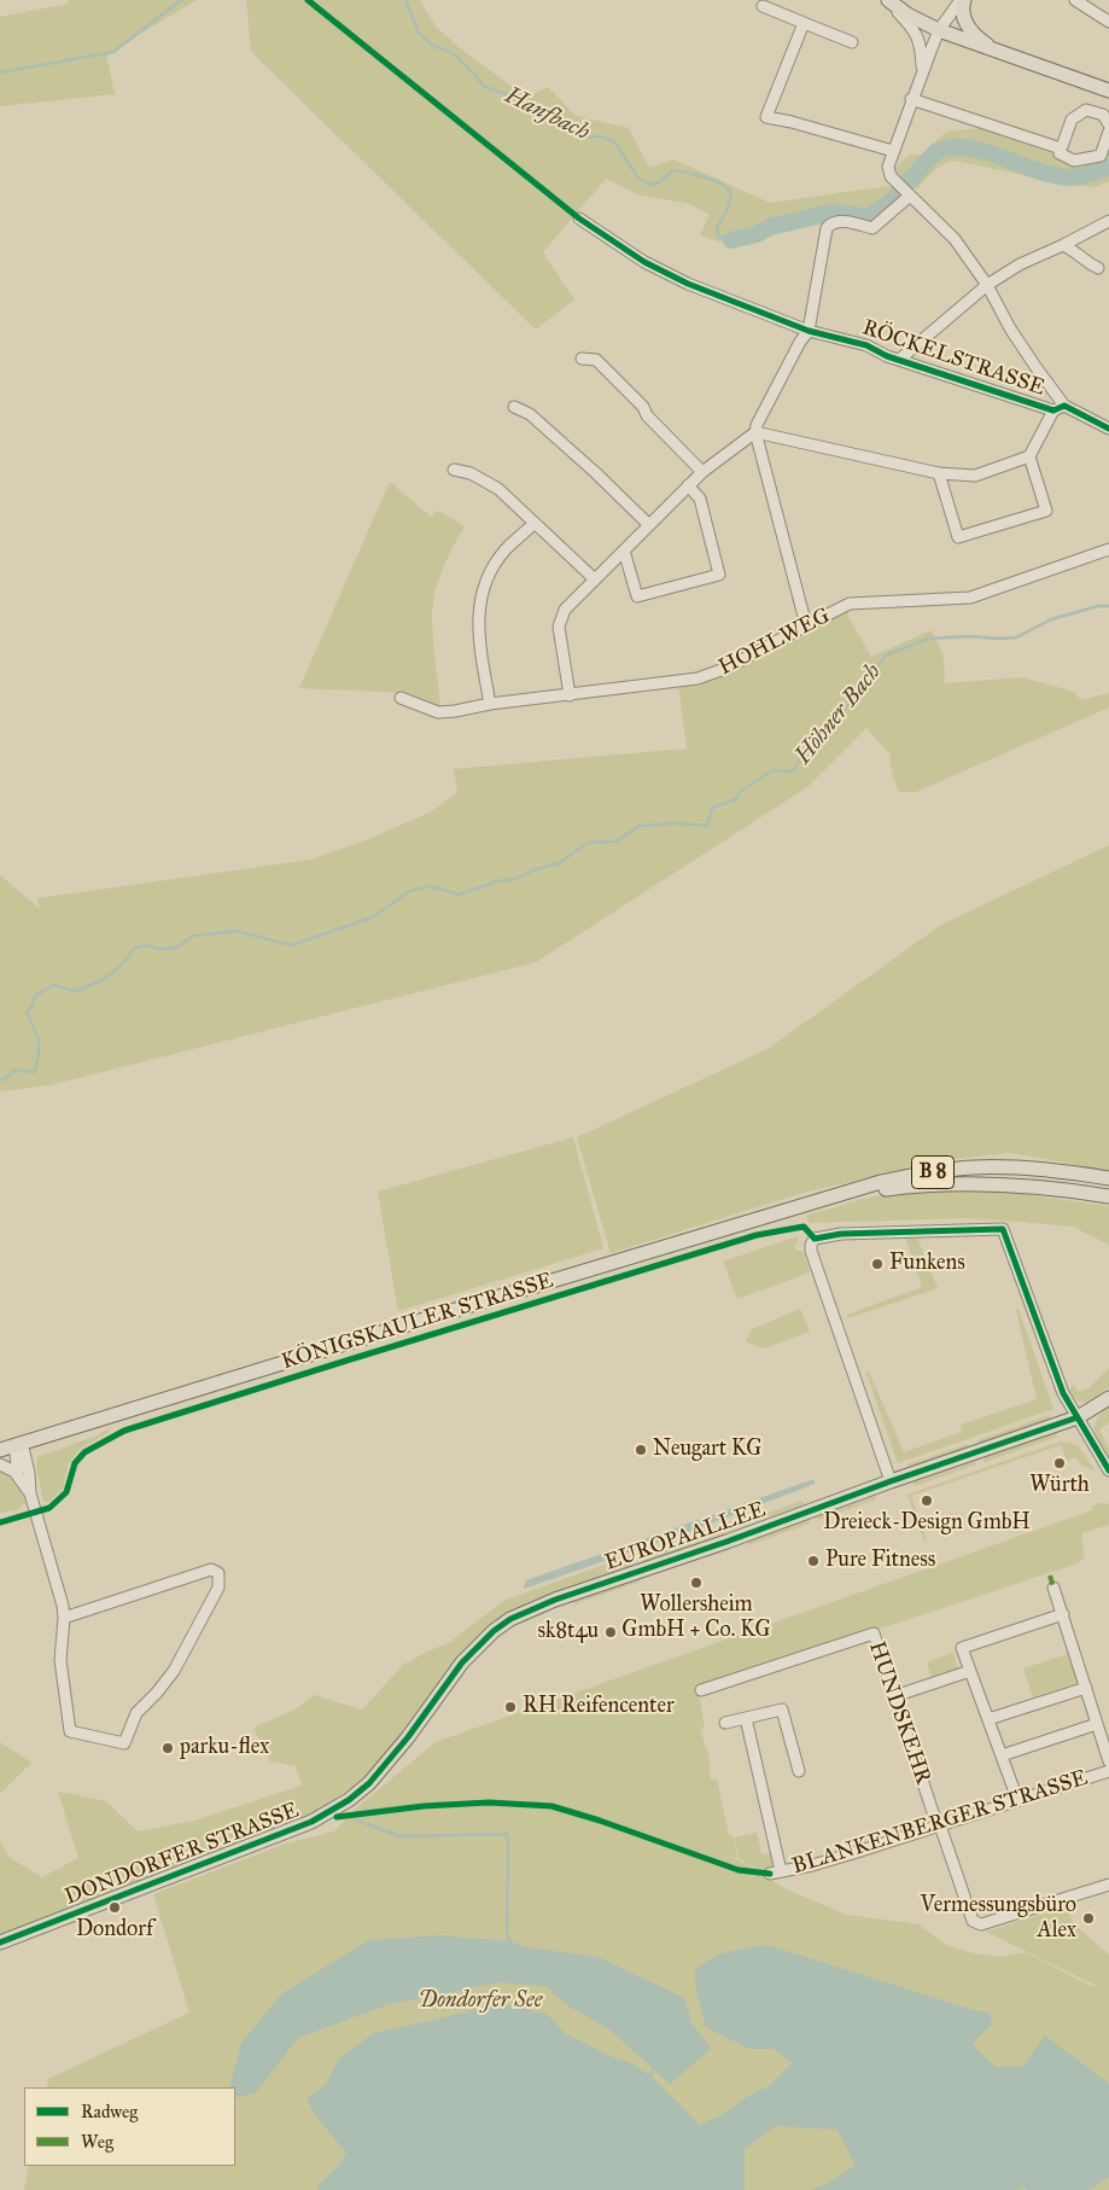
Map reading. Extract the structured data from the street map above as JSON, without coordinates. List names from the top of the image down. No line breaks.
{"streets":{"main road":["B 8","KÖNIGSKAULER STRASSE","EUROPAALLEE","DONDORFER STRASSE"],"street":["RÖCKELSTRASSE","HOHLWEG","HUNDSKEHR","BLANKENBERGER STRASSE"]},"crossings":[["EUROPAALLEE","DONDORFER STRASSE"],["HUNDSKEHR","BLANKENBERGER STRASSE"]],"water":["Hanfbach","Höhner Bach"],"parks":["Dondorfer See"],"places":["Funkens","Neugart KG","Würth","Dreieck-Design GmbH","Pure Fitness","Wollersheim GmbH + Co. KG","sk8t4u","RH Reifencenter","parku-flex","Dondorf","Vermessungsbüro Alex"],"legend":["Radweg","Weg"]}
